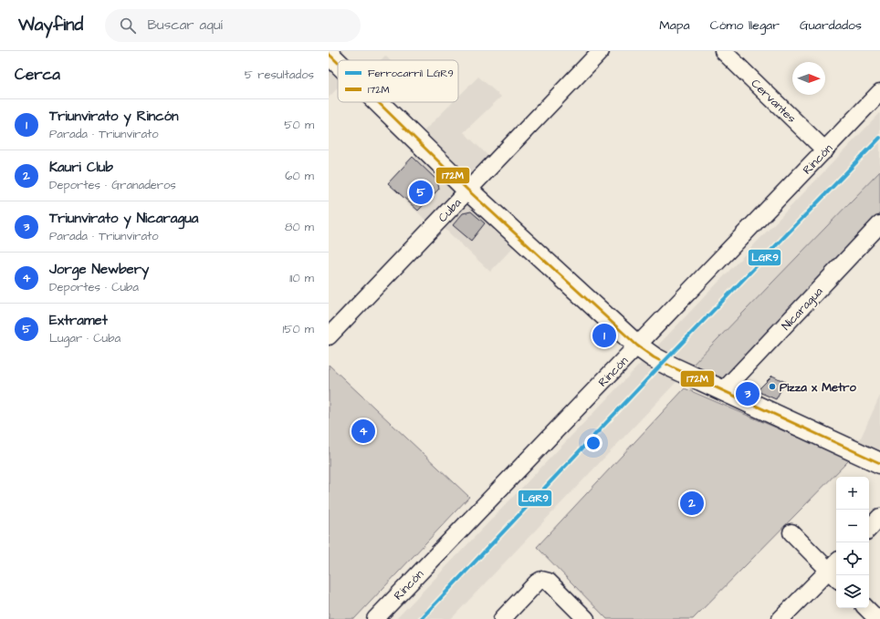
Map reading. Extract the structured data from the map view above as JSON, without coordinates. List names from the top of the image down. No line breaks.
{"streets":{"street":["Cervantes","Rincón","Cuba","Nicaragua"]},"crossings":[["Cervantes","Rincón"]],"places":["Pizza x Metro"],"lines":["transit line 172M","rail line LGR9"],"legend":["Ferrocarril LGR9","172M"],"north":"right","page":{"header":"Wayfind","search":"Buscar aquí","nav":["Mapa","Cómo llegar","Guardados"],"heading":["Cerca","5 resultados"],"list":[{"mark":"1","name":"Triunvirato y Rincón","note":"Parada · Triunvirato","value":"50 m"},{"mark":"2","name":"Kauri Club","note":"Deportes · Granaderos","value":"60 m"},{"mark":"3","name":"Triunvirato y Nicaragua","note":"Parada · Triunvirato","value":"80 m"},{"mark":"4","name":"Jorge Newbery","note":"Deportes · Cuba","value":"110 m"},{"mark":"5","name":"Extramet","note":"Lugar · Cuba","value":"150 m"}],"pins":["5","1","3","4","2"],"map_buttons":["+","−"]}}
